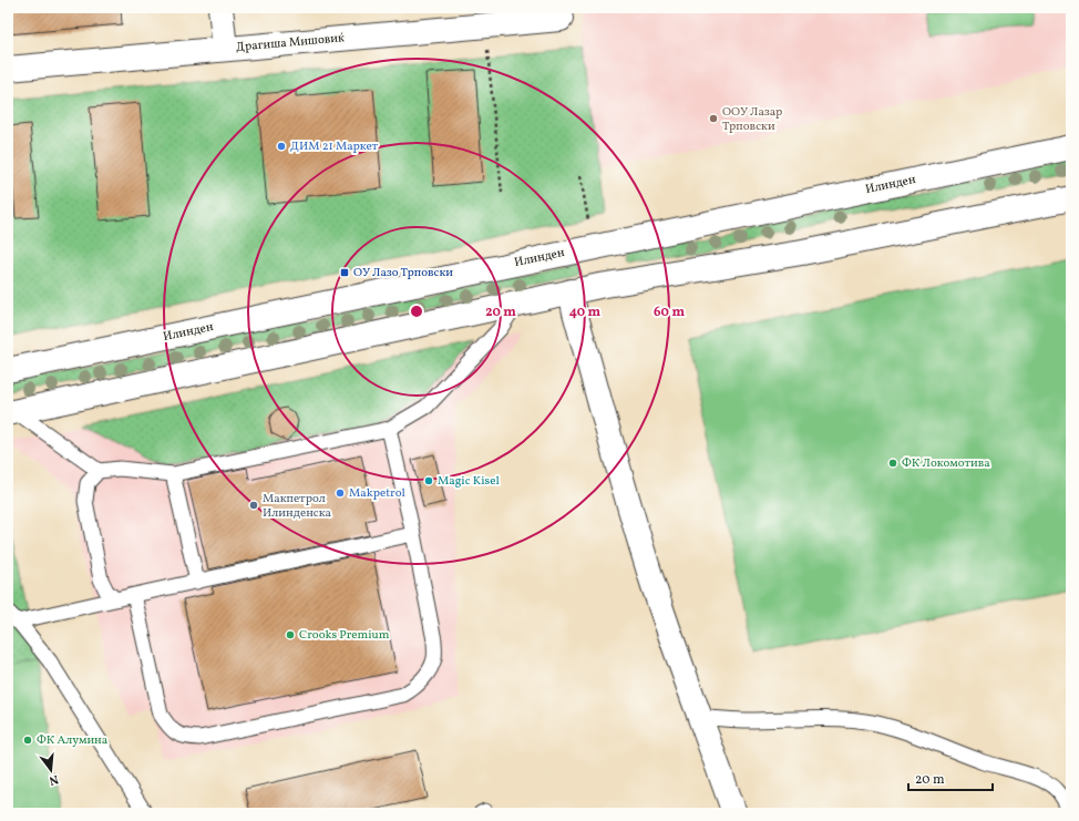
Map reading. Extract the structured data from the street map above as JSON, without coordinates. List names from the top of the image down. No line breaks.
{"streets":{"street":["Драгиша Мишовиќ","Илинден"]},"places":{"other":["ООУ Лазар Трповски","ДИМ 21 Маркет","ФК Локомотива","Magic Kisel","Makpetrol","Макпетрол Илинденска","Crooks Premium","ФК Алумина"],"transit":["ОУ Лазо Трповски"]},"scale_bar":"20 m","north":"bottom","rings":["20 m","40 m","60 m"]}
